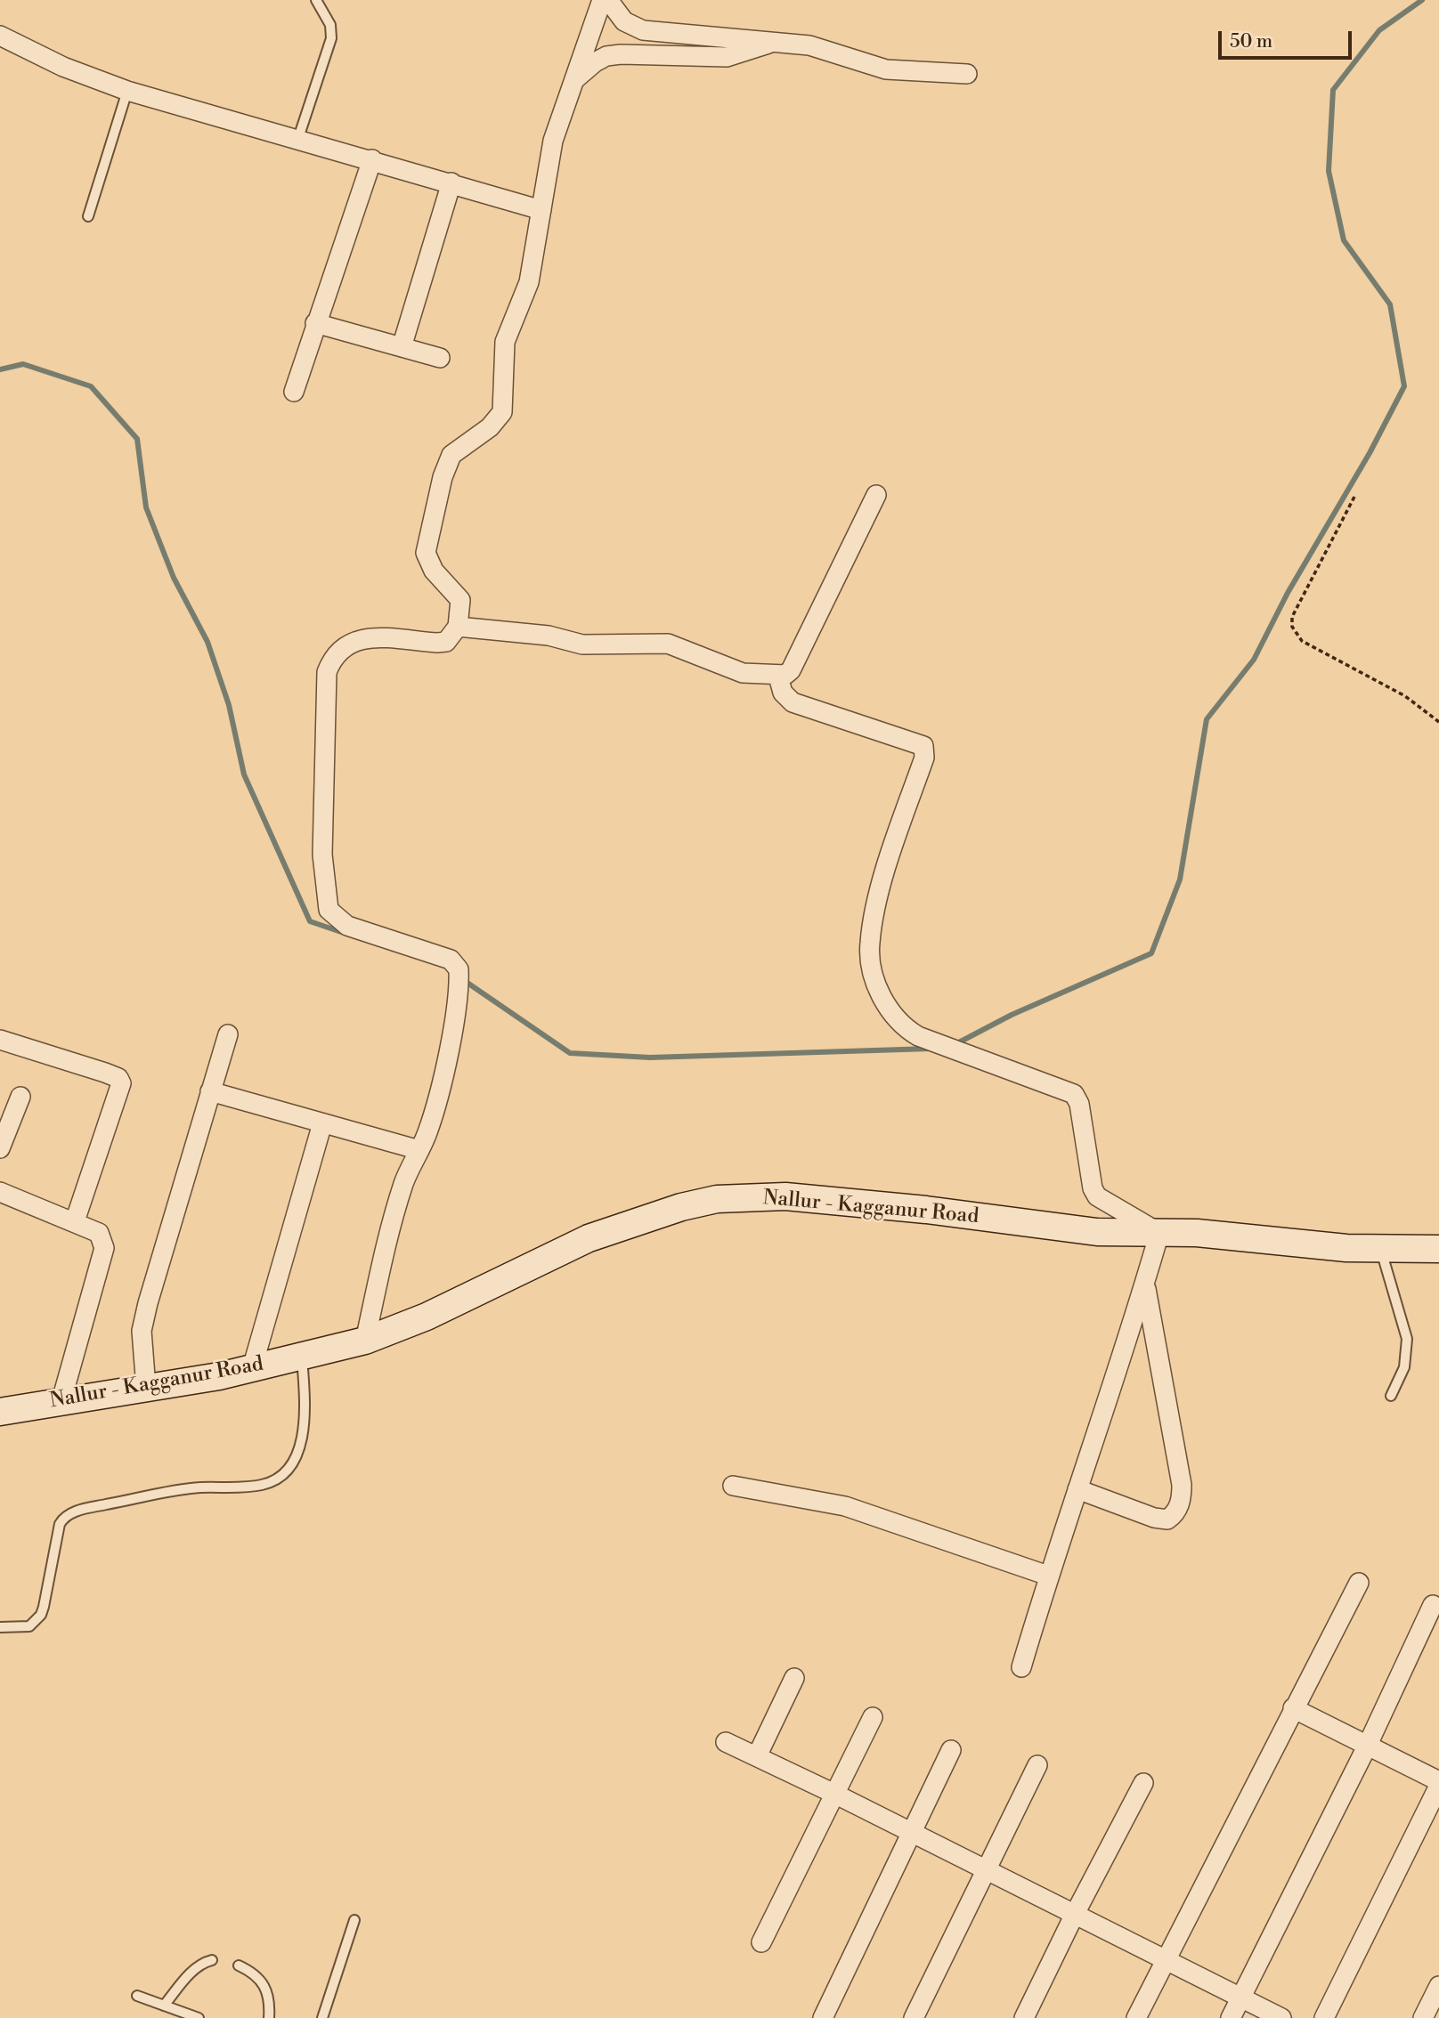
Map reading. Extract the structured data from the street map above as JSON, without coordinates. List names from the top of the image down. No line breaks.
{"streets":{"main road":["Nallur - Kagganur Road"]},"scale_bar":"50 m"}
